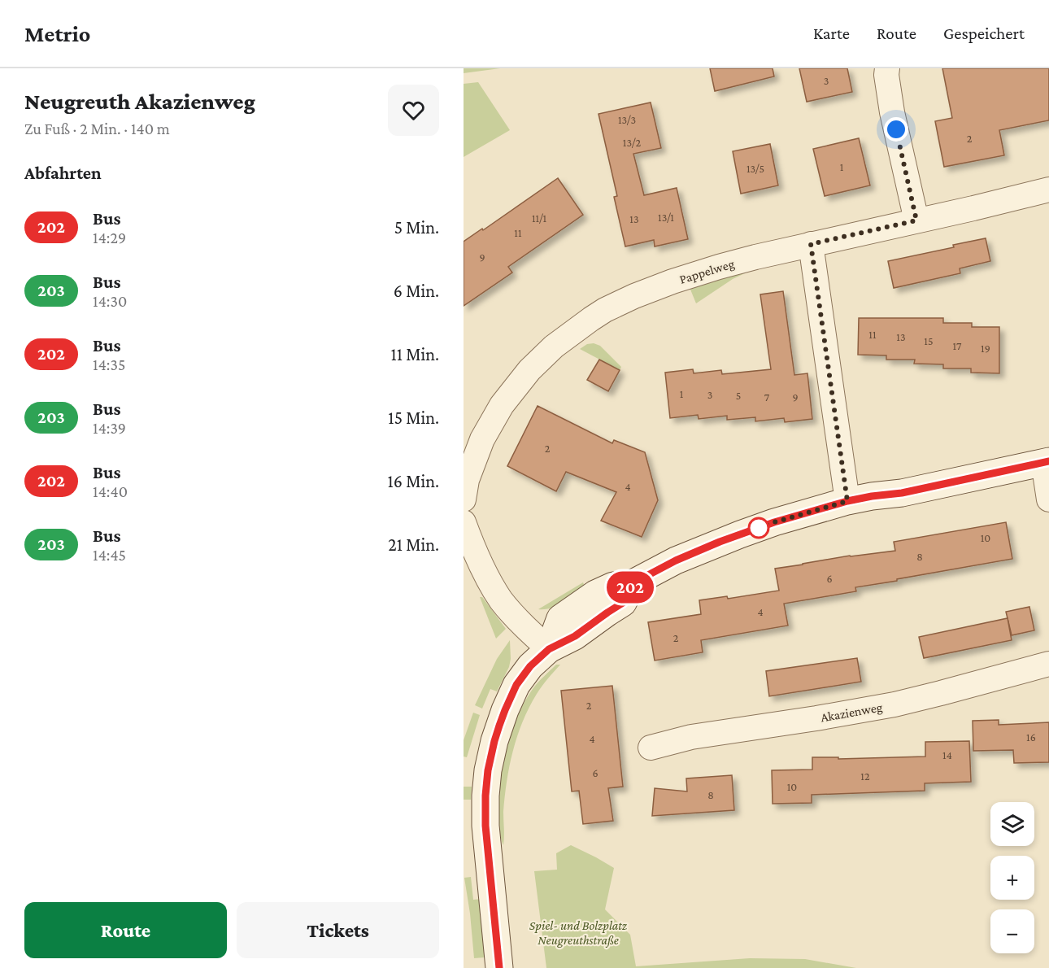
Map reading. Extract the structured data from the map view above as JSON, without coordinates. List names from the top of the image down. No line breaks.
{"streets":{"street":["Pappelweg","Akazienweg"]},"parks":["Spiel- und Bolzplatz Neugreuthstraße"],"lines":["bus line 202"],"house_numbers":["3","13/3","2","13/2","1","13/5","13/1","11/1","13","11","9","11","13","15","17","19","1","3","5","7","9","2","4","10","8","6","4","2","2","16","4","14","6","12","10","8"],"page":{"header":"Metrio","nav":["Karte","Route","Gespeichert"],"heading":[["Neugreuth Akazienweg","Zu Fuß · 2 Min. · 140 m"],"Abfahrten"],"on_map":"202","list":[{"mark":"202","name":"Bus","note":"14:29","value":"5 Min."},{"mark":"203","name":"Bus","note":"14:30","value":"6 Min."},{"mark":"202","name":"Bus","note":"14:35","value":"11 Min."},{"mark":"203","name":"Bus","note":"14:39","value":"15 Min."},{"mark":"202","name":"Bus","note":"14:40","value":"16 Min."},{"mark":"203","name":"Bus","note":"14:45","value":"21 Min."}],"map_buttons":["+","−"],"buttons":["Route","Tickets"]}}
